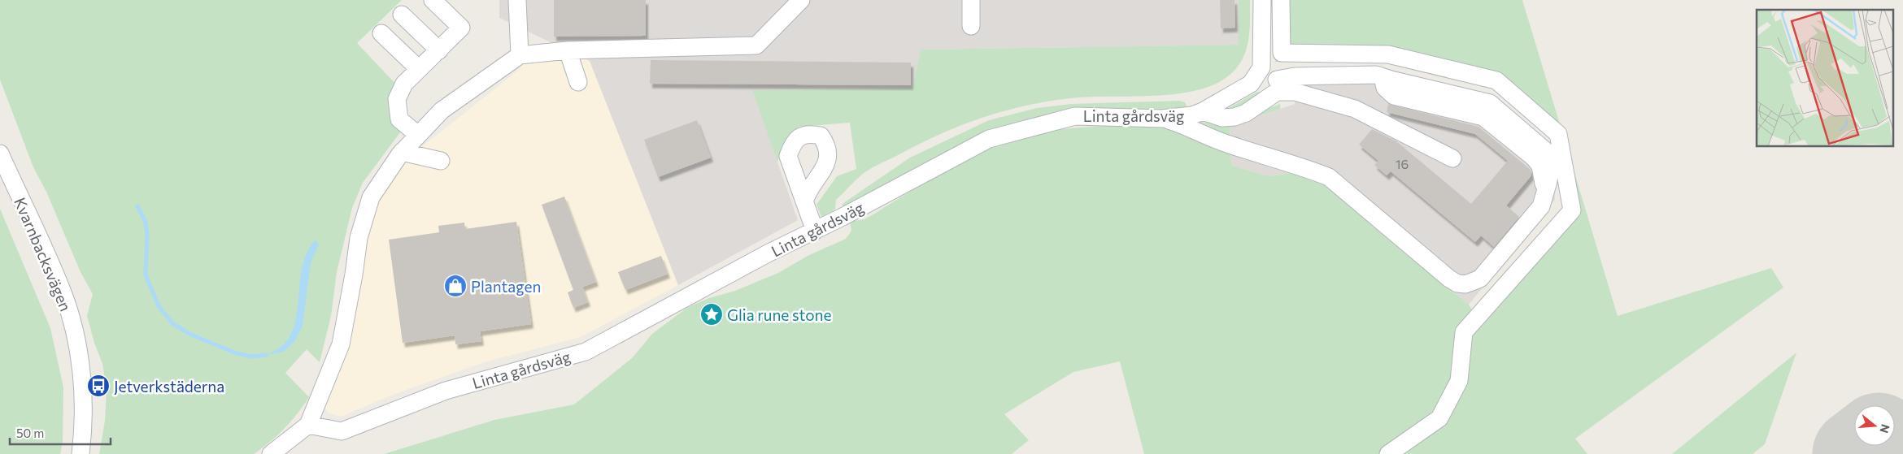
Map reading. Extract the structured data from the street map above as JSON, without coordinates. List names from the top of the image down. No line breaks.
{"streets":{"street":["Linta gårdsväg","Kvarnbacksvägen"]},"places":{"shop":["Plantagen"],"place":["Glia rune stone"],"bus stop":["Jetverkstäderna"]},"house_numbers":["16"],"scale_bar":"50 m","north":"right"}
